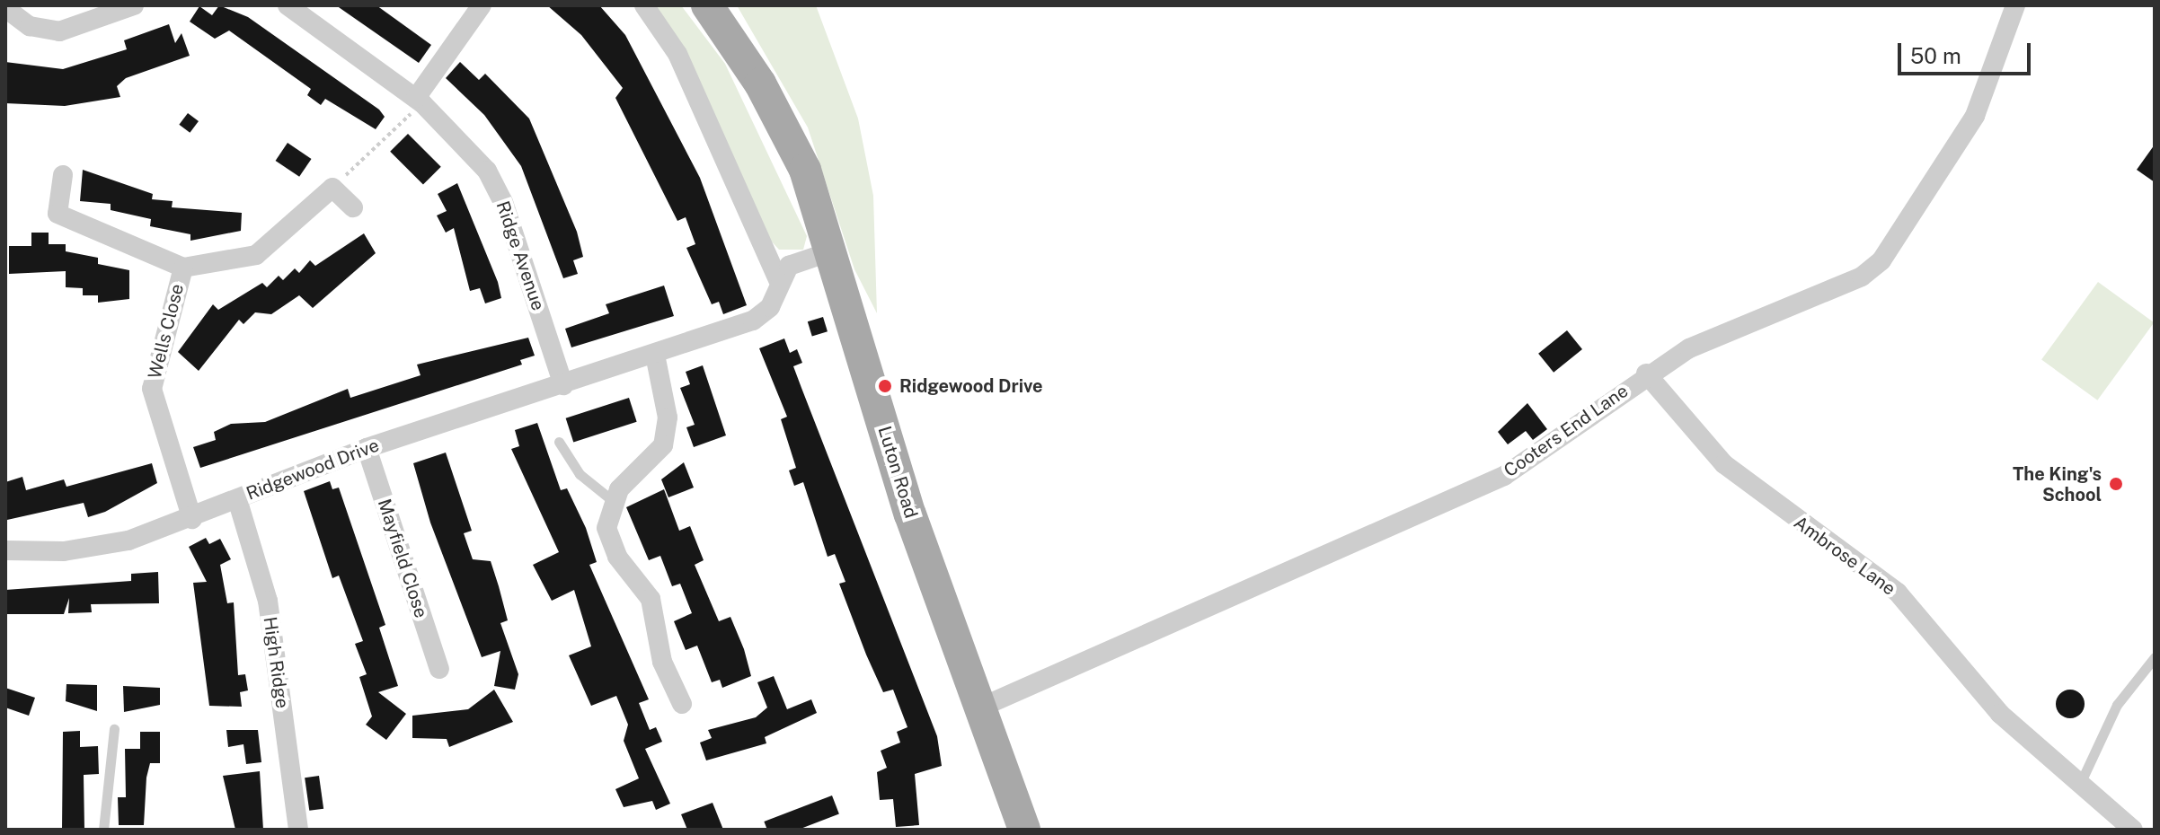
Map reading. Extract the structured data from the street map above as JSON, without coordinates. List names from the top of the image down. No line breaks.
{"streets":{"main road":["Luton Road"],"street":["Ridge Avenue","Wells Close","Cooters End Lane","Ridgewood Drive","Ambrose Lane","Mayfield Close","High Ridge"]},"crossings":[["Ridge Avenue","Ridgewood Drive"],["Wells Close","Ridgewood Drive"],["Cooters End Lane","Luton Road"],["Cooters End Lane","Ambrose Lane"],["Ridgewood Drive","Mayfield Close"],["Ridgewood Drive","High Ridge"]],"places":["Ridgewood Drive","The King's School"],"scale_bar":"50 m"}
